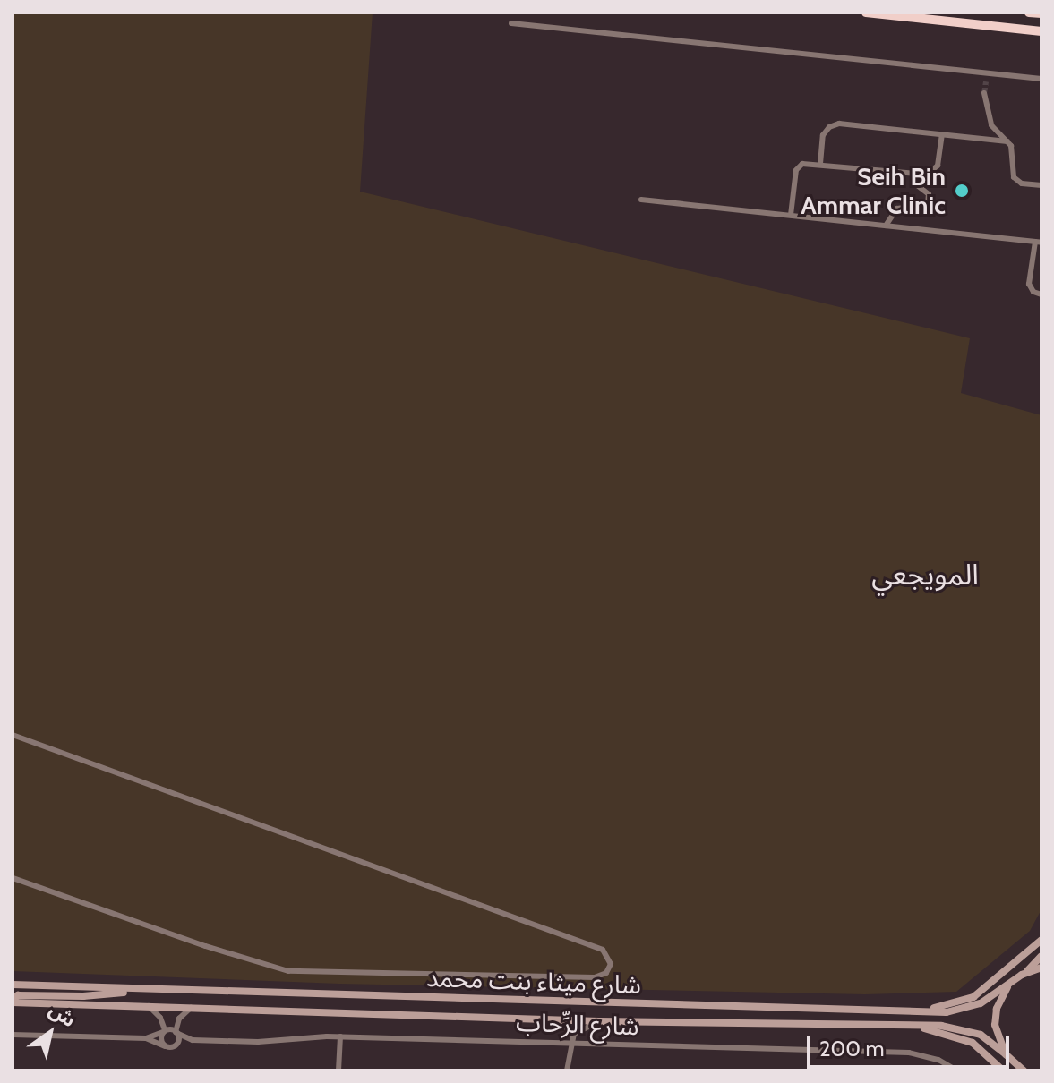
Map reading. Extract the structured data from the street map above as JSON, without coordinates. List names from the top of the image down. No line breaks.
{"streets":{"main road":["شارع ميثاء بنت محمد"],"street":["شارع الرِّحاب"]},"districts":["المويجعي"],"places":["Seih Bin Ammar Clinic"],"scale_bar":"200 m","north":"top right"}
